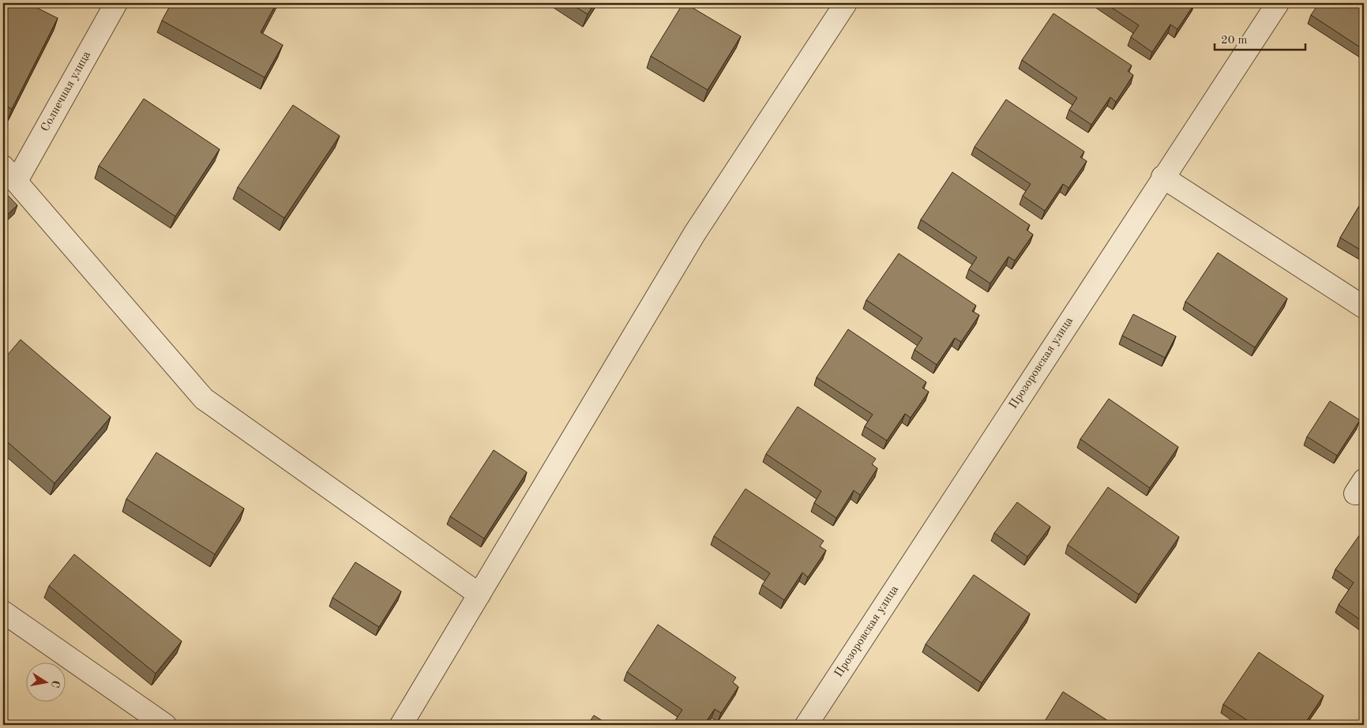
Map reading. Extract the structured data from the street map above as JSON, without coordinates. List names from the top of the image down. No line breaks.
{"streets":{"street":["Солнечная улица","Прозоровская улица"]},"scale_bar":"20 m","north":"right"}
